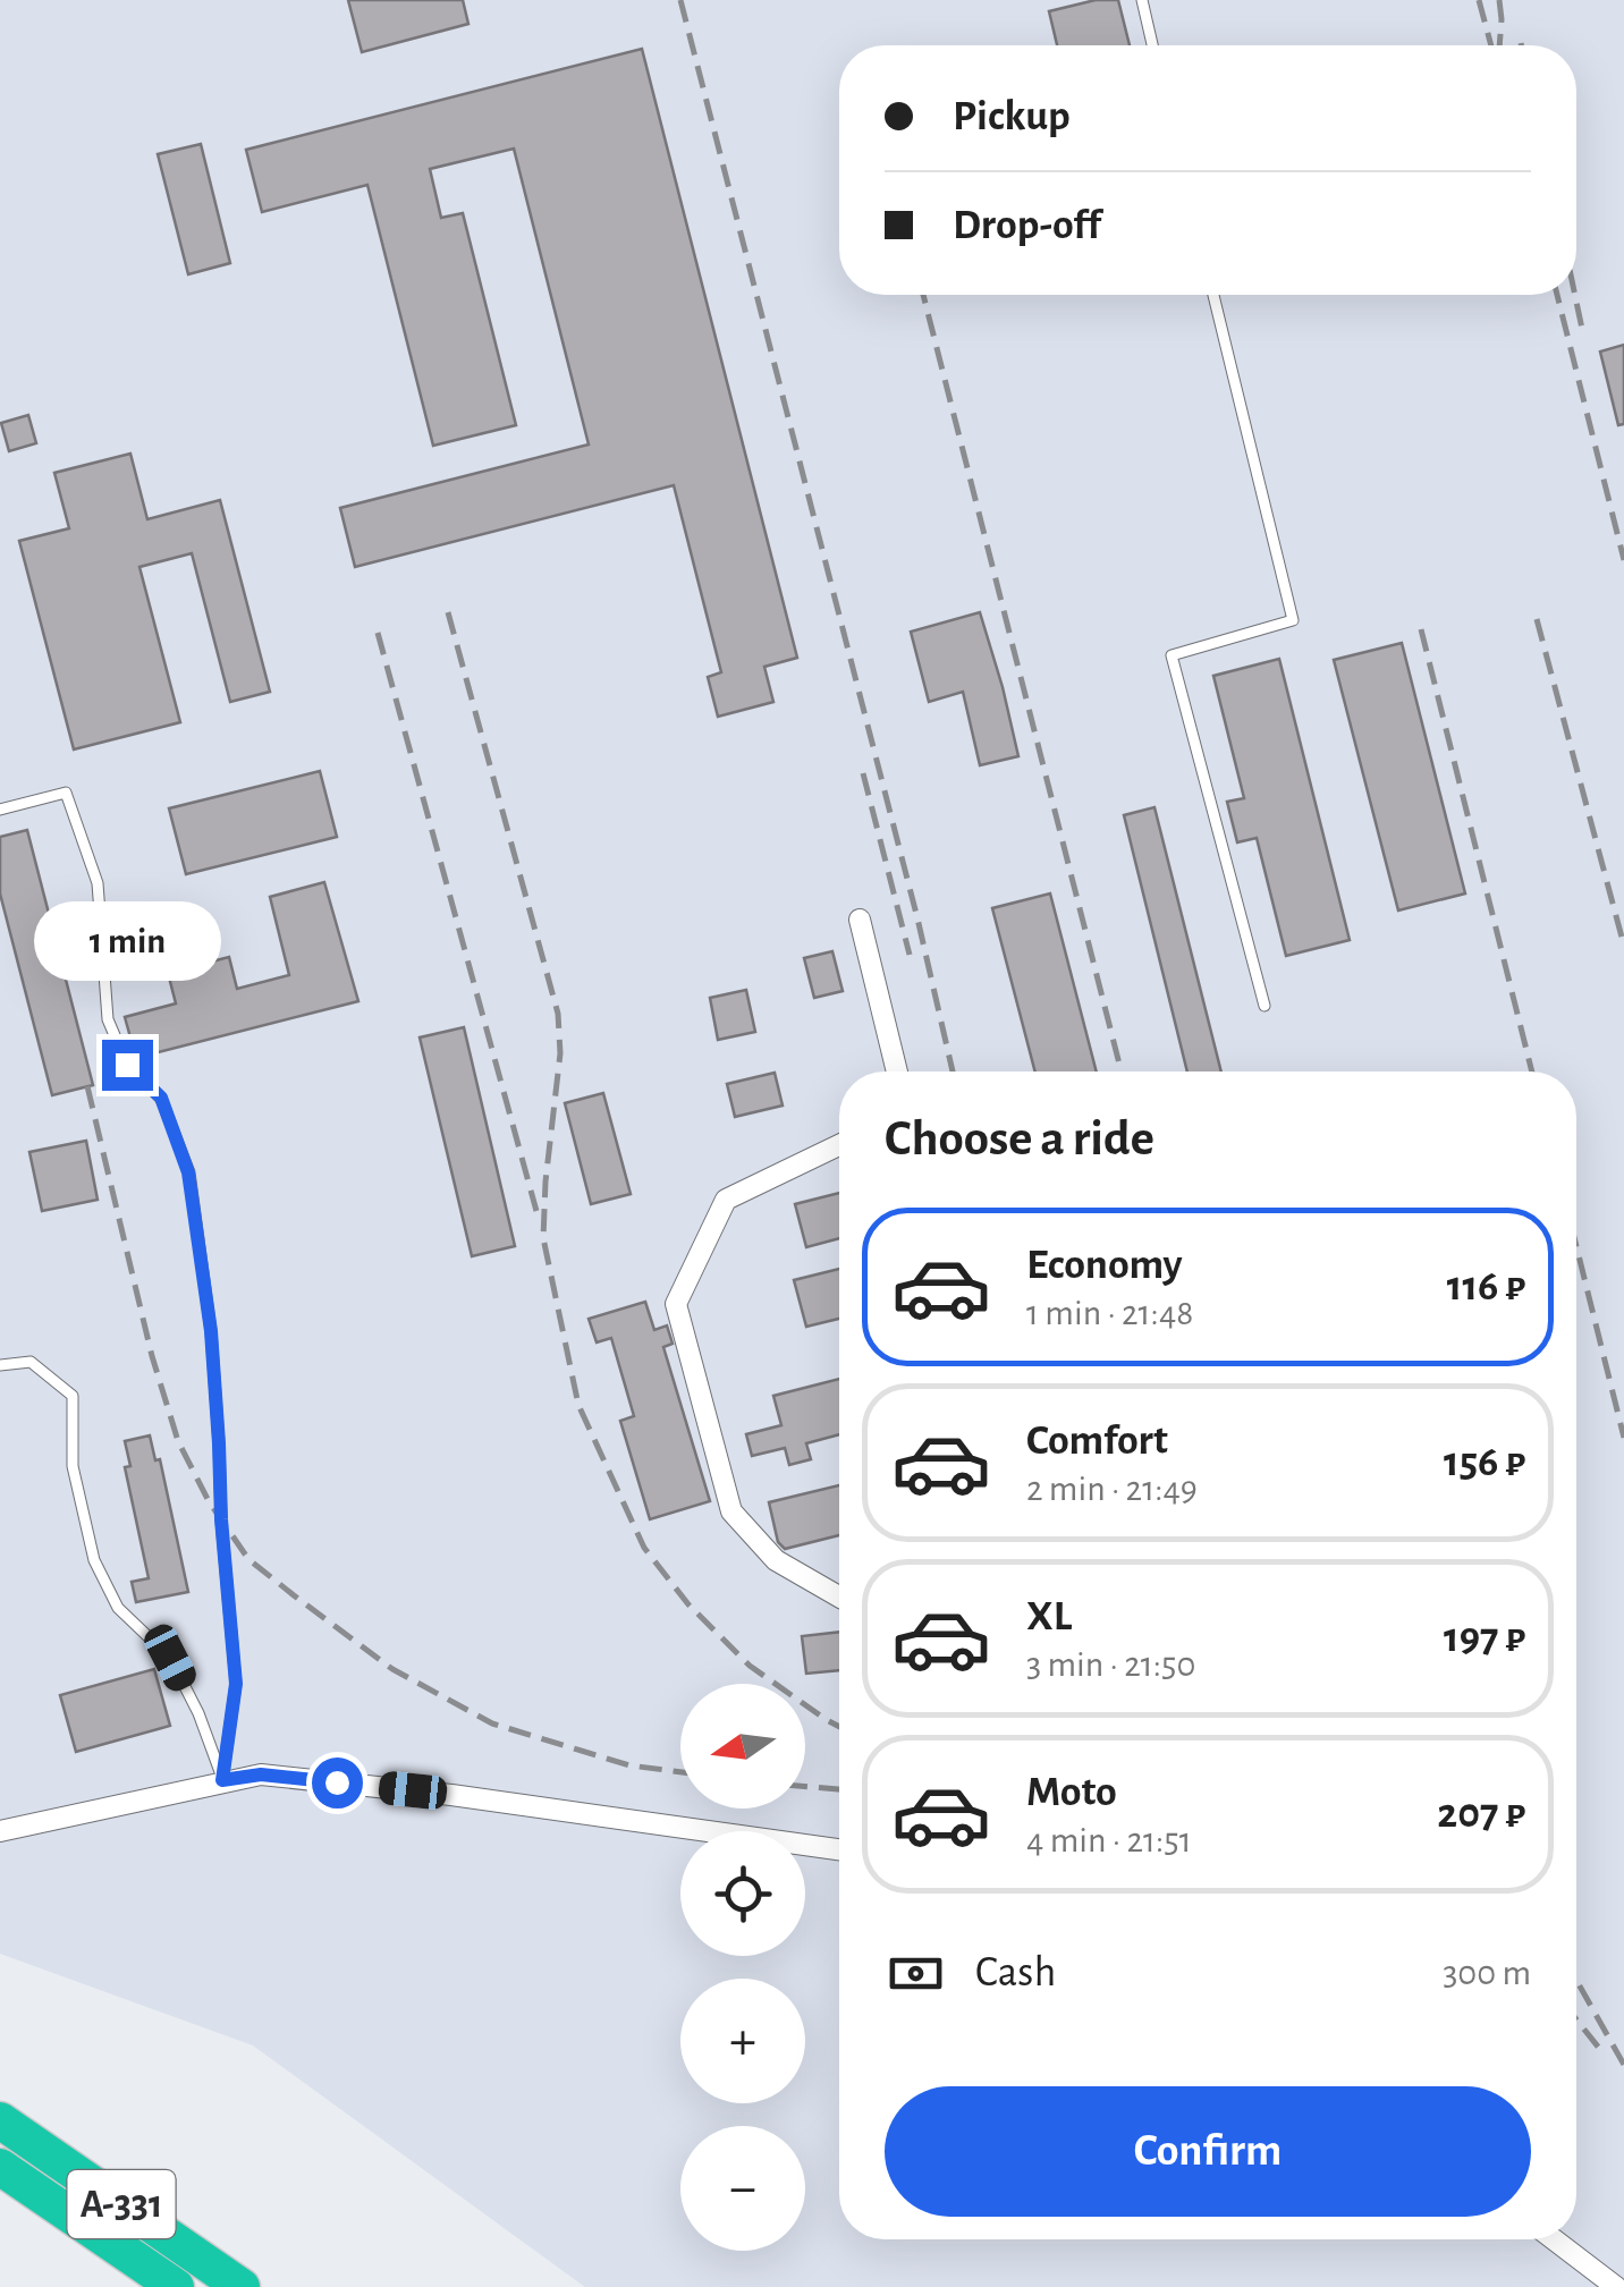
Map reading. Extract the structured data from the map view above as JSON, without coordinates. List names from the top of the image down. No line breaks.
{"streets":{"highway":["А-331"]},"north":"left","page":{"banner":["Pickup","Drop-off"],"bubble":"1 min","heading":"Choose a ride","list":[{"name":"Economy","note":"1 min · 21:48","value":"116 ₽"},{"name":"Comfort","note":"2 min · 21:49","value":"156 ₽"},{"name":"XL","note":"3 min · 21:50","value":"197 ₽"},{"name":"Moto","note":"4 min · 21:51","value":"207 ₽"}],"map_buttons":["+","−"],"pay":["Cash","300 m"],"buttons":"Confirm"}}
